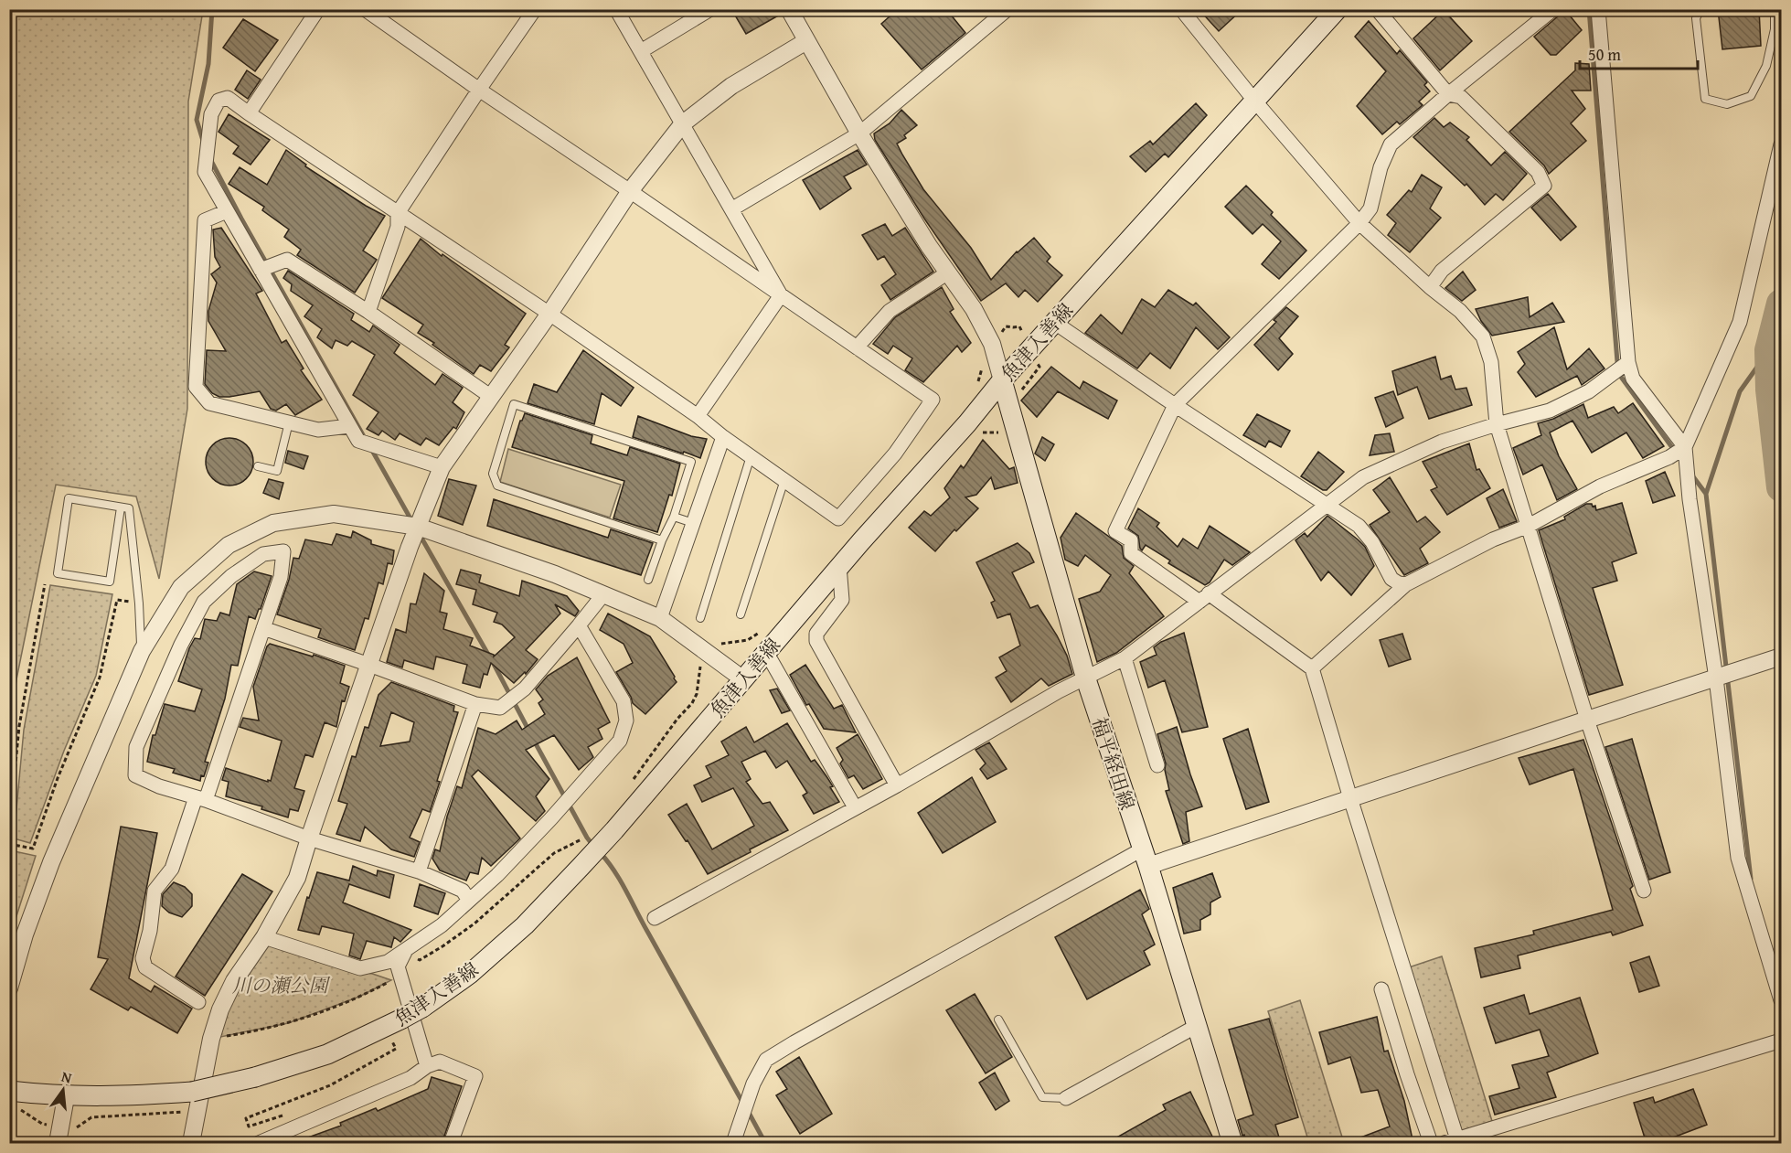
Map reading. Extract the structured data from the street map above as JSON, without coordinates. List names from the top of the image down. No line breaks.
{"streets":{"main road":["魚津入善線","福平経田線"]},"crossings":[["魚津入善線","福平経田線"]],"parks":["川の瀬公園"],"scale_bar":"50 m","north":"top"}
